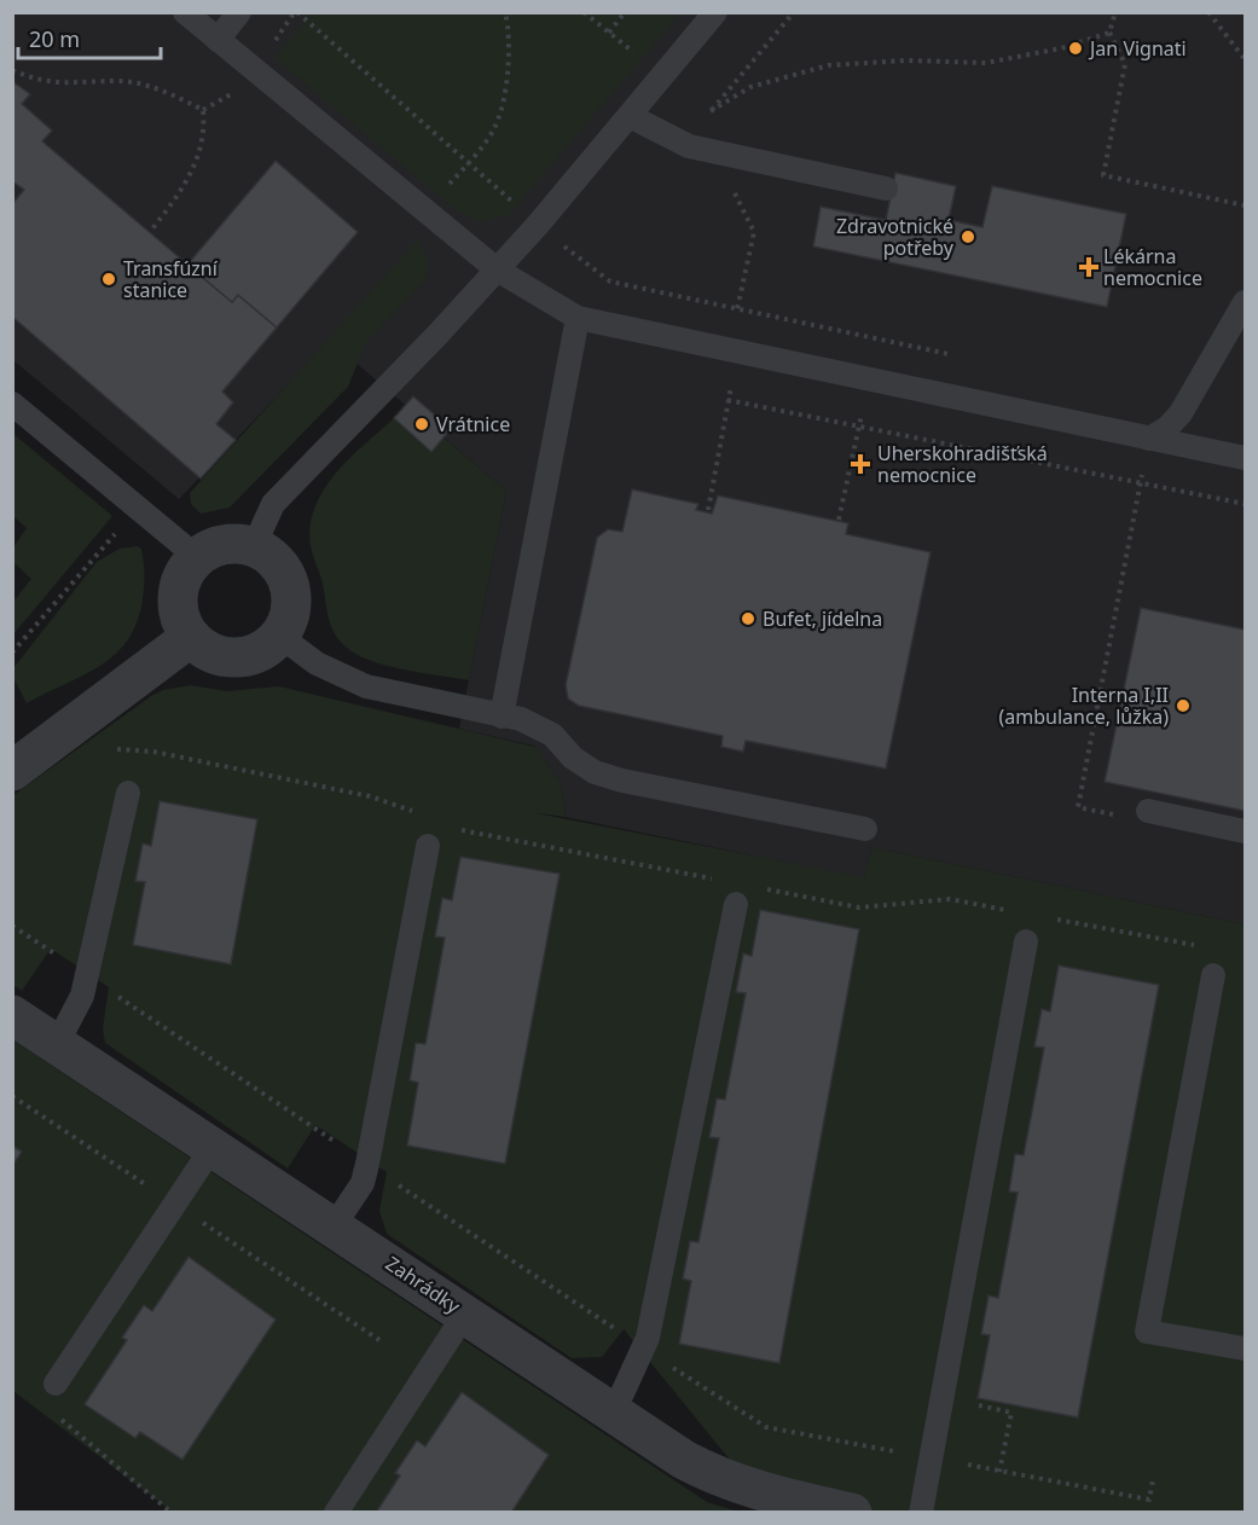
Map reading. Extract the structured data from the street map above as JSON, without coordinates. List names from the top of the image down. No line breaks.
{"streets":{"street":["Zahrádky"]},"places":{"other":["Jan Vignati","Zdravotnické potřeby","Transfúzní stanice","Vrátnice","Bufet, jídelna","Interna I,II (ambulance, lůžka)"],"health":["Lékárna nemocnice","Uherskohradišťská nemocnice"]},"scale_bar":"20 m"}
